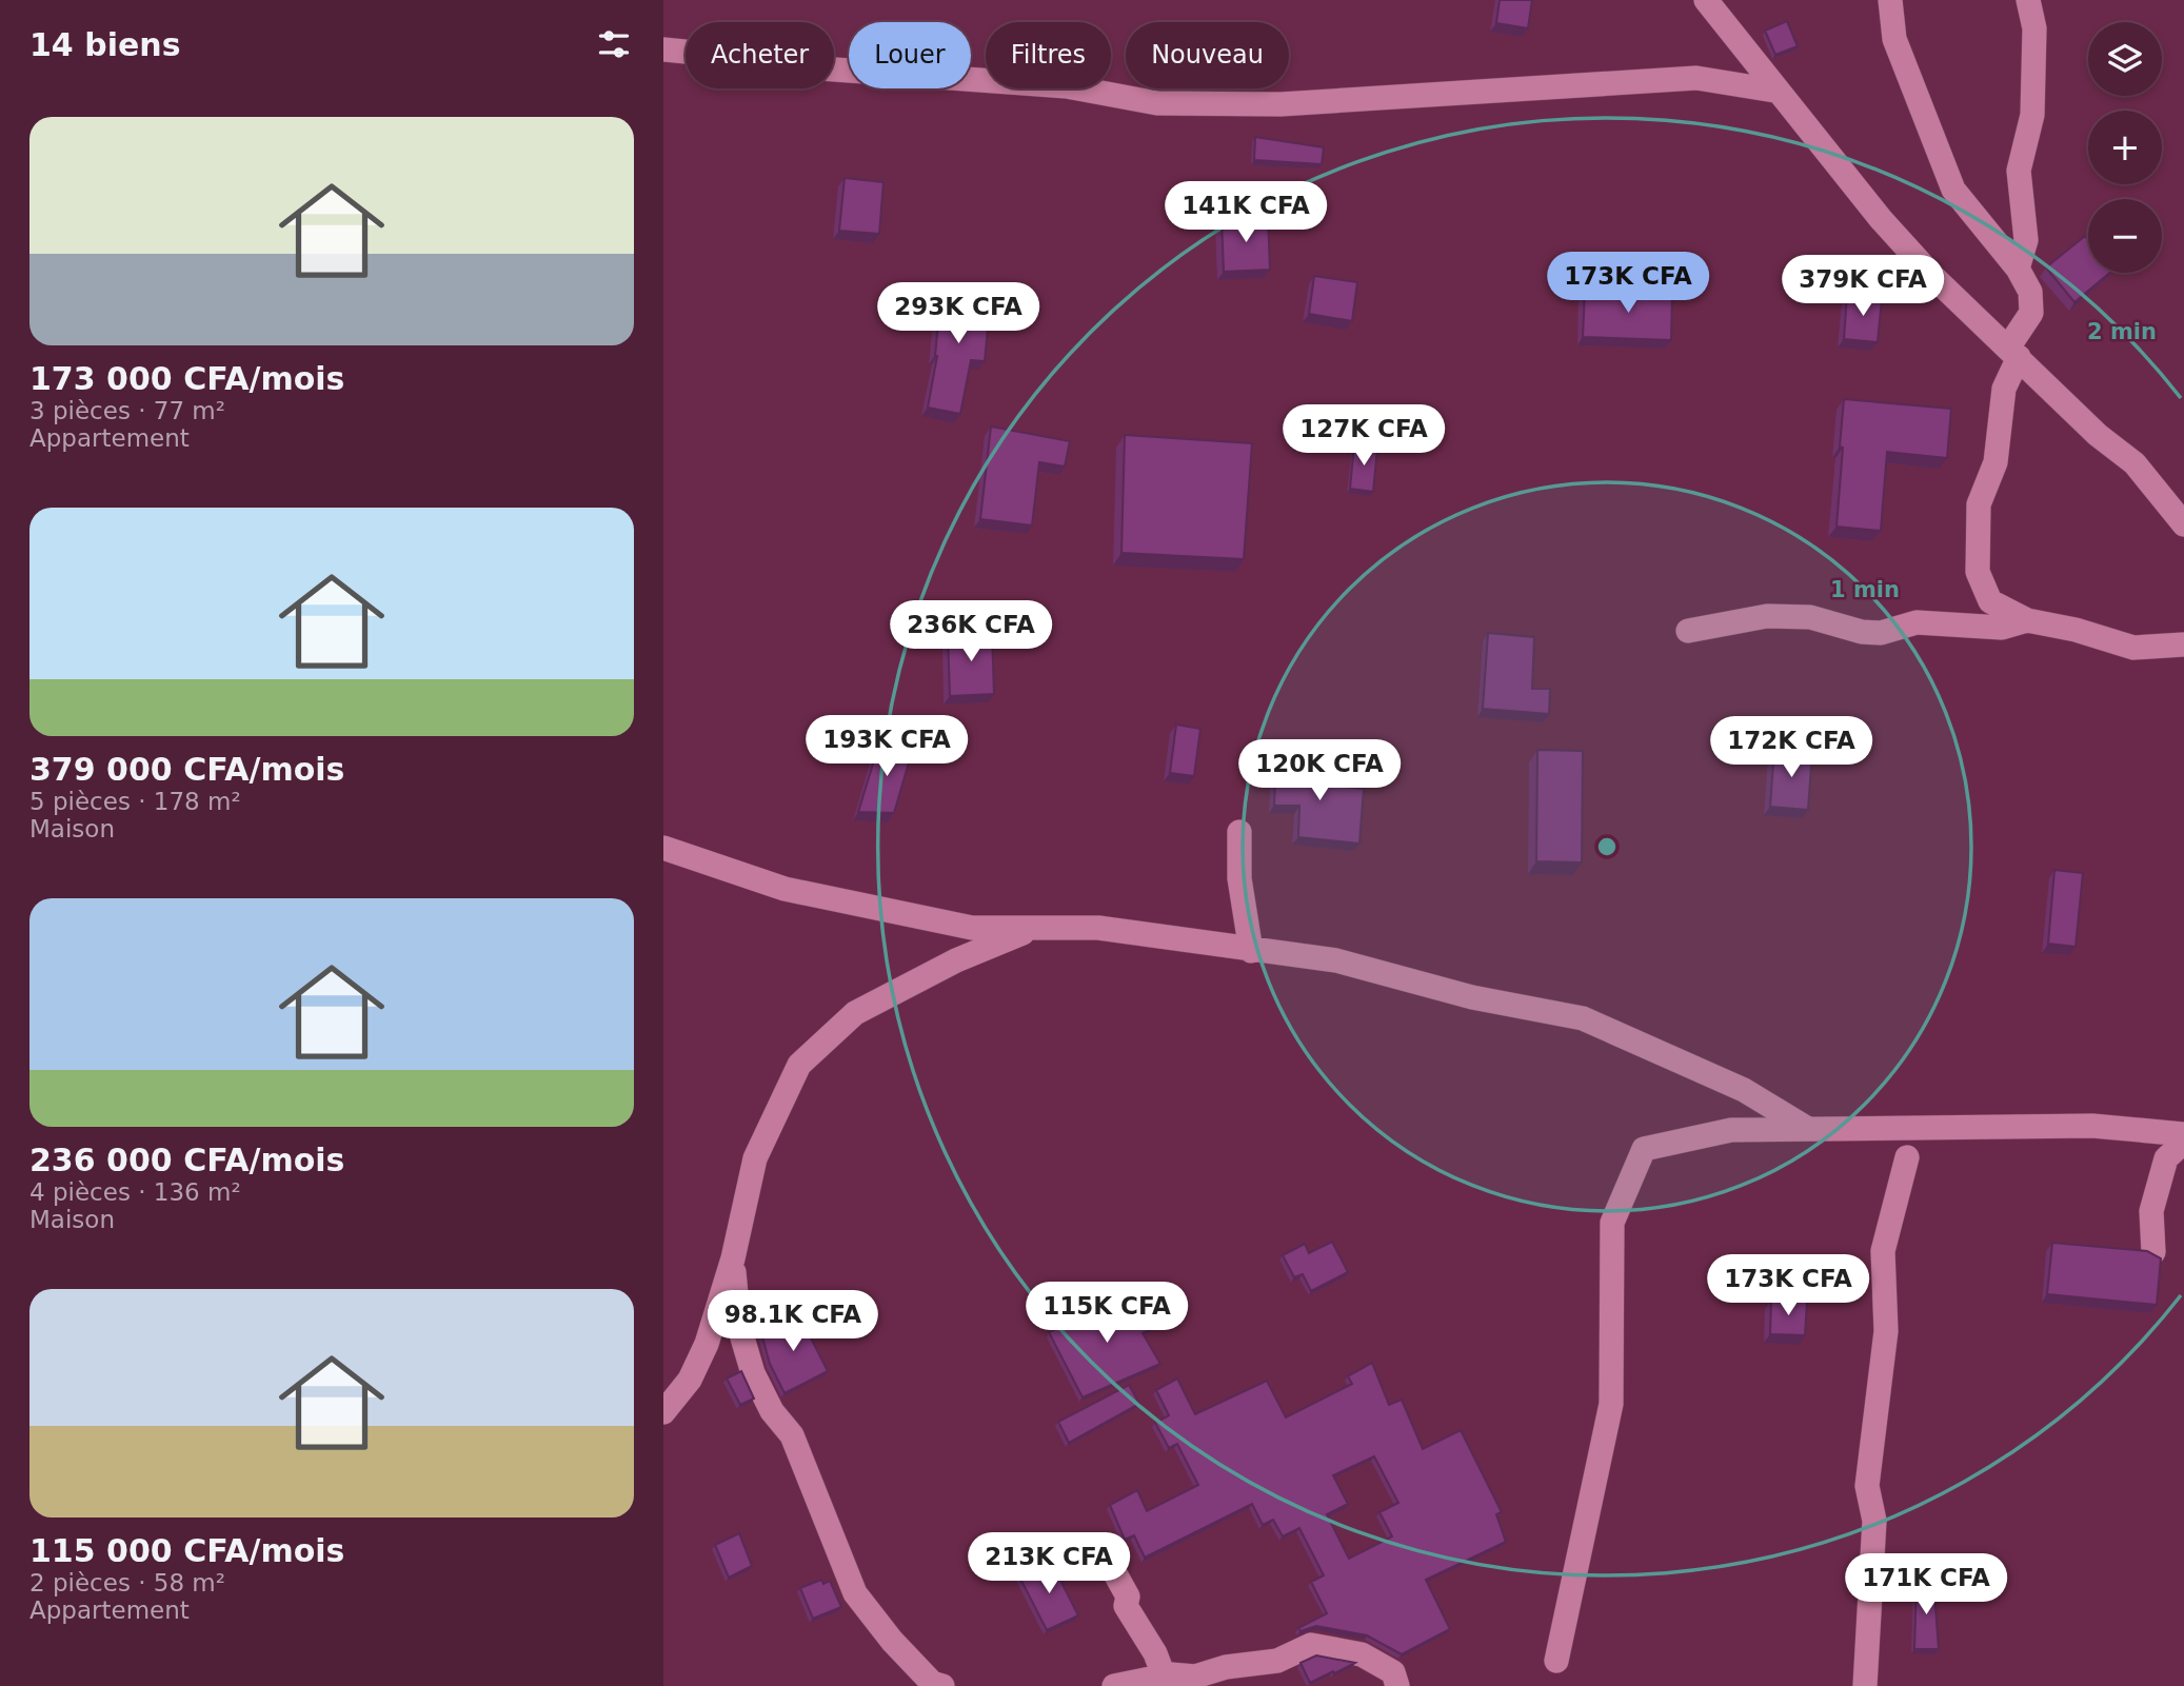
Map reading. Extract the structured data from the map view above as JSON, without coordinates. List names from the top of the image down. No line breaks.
{"page":{"heading":"14 biens","map_buttons":["+","−"],"chip":["Acheter","Louer","Filtres","Nouveau"],"list":[{"name":"173 000 CFA/mois","note":"3 pièces · 77 m² · Appartement"},{"name":"379 000 CFA/mois","note":"5 pièces · 178 m² · Maison"},{"name":"236 000 CFA/mois","note":"4 pièces · 136 m² · Maison"},{"name":"115 000 CFA/mois","note":"2 pièces · 58 m² · Appartement"}],"price":["141K CFA","173K CFA","379K CFA","293K CFA","127K CFA","236K CFA","193K CFA","172K CFA","120K CFA","173K CFA","115K CFA","98.1K CFA","213K CFA","171K CFA"]},"rings":["2 min","1 min"]}
